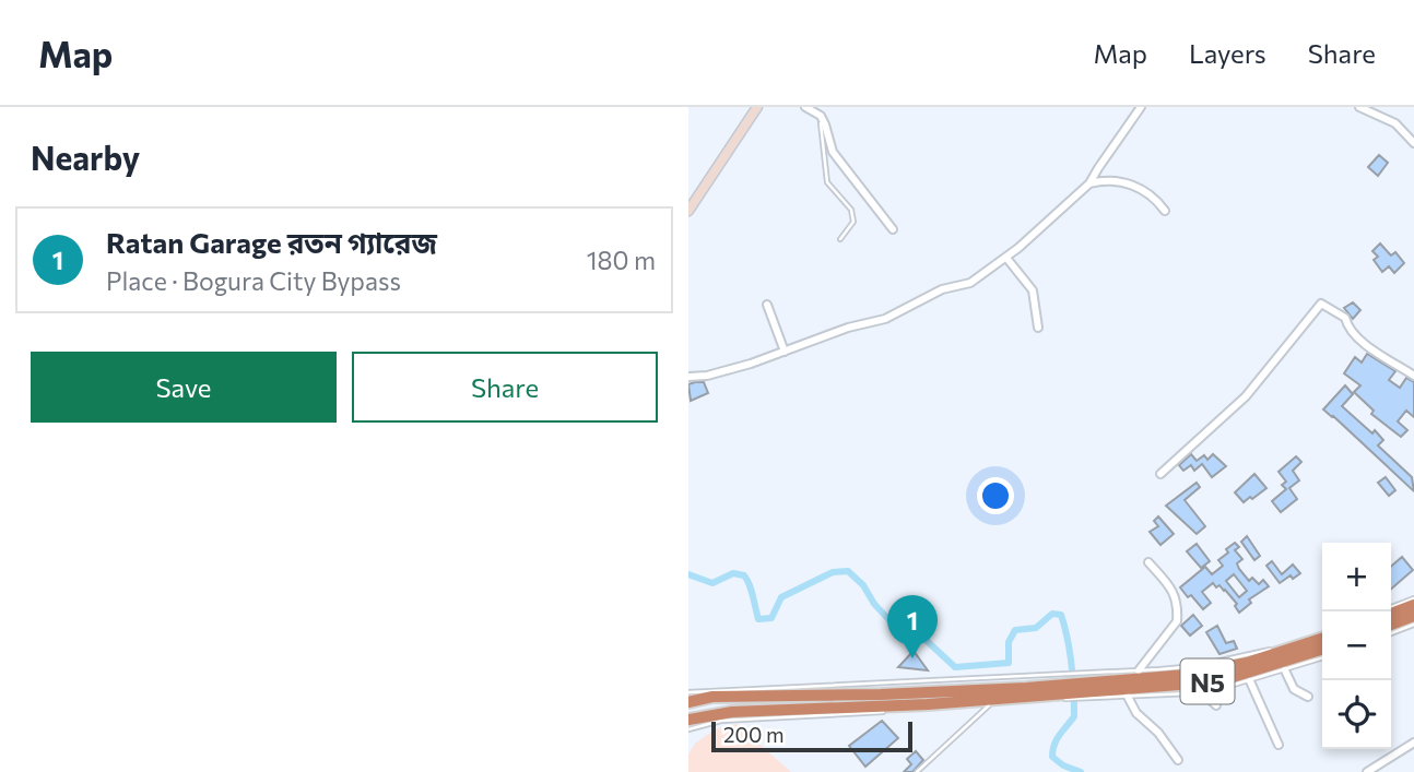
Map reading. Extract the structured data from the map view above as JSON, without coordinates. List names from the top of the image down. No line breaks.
{"streets":{"highway":["N5"]},"scale_bar":"200 m","page":{"header":"Map","nav":["Map","Layers","Share"],"heading":"Nearby","list":[{"mark":"1","name":"Ratan Garage রতন গ্যারেজ","note":"Place · Bogura City Bypass","value":"180 m"}],"buttons":["Save","Share"],"map_buttons":["+","−"],"pins":"1","scale":"200 m"}}
